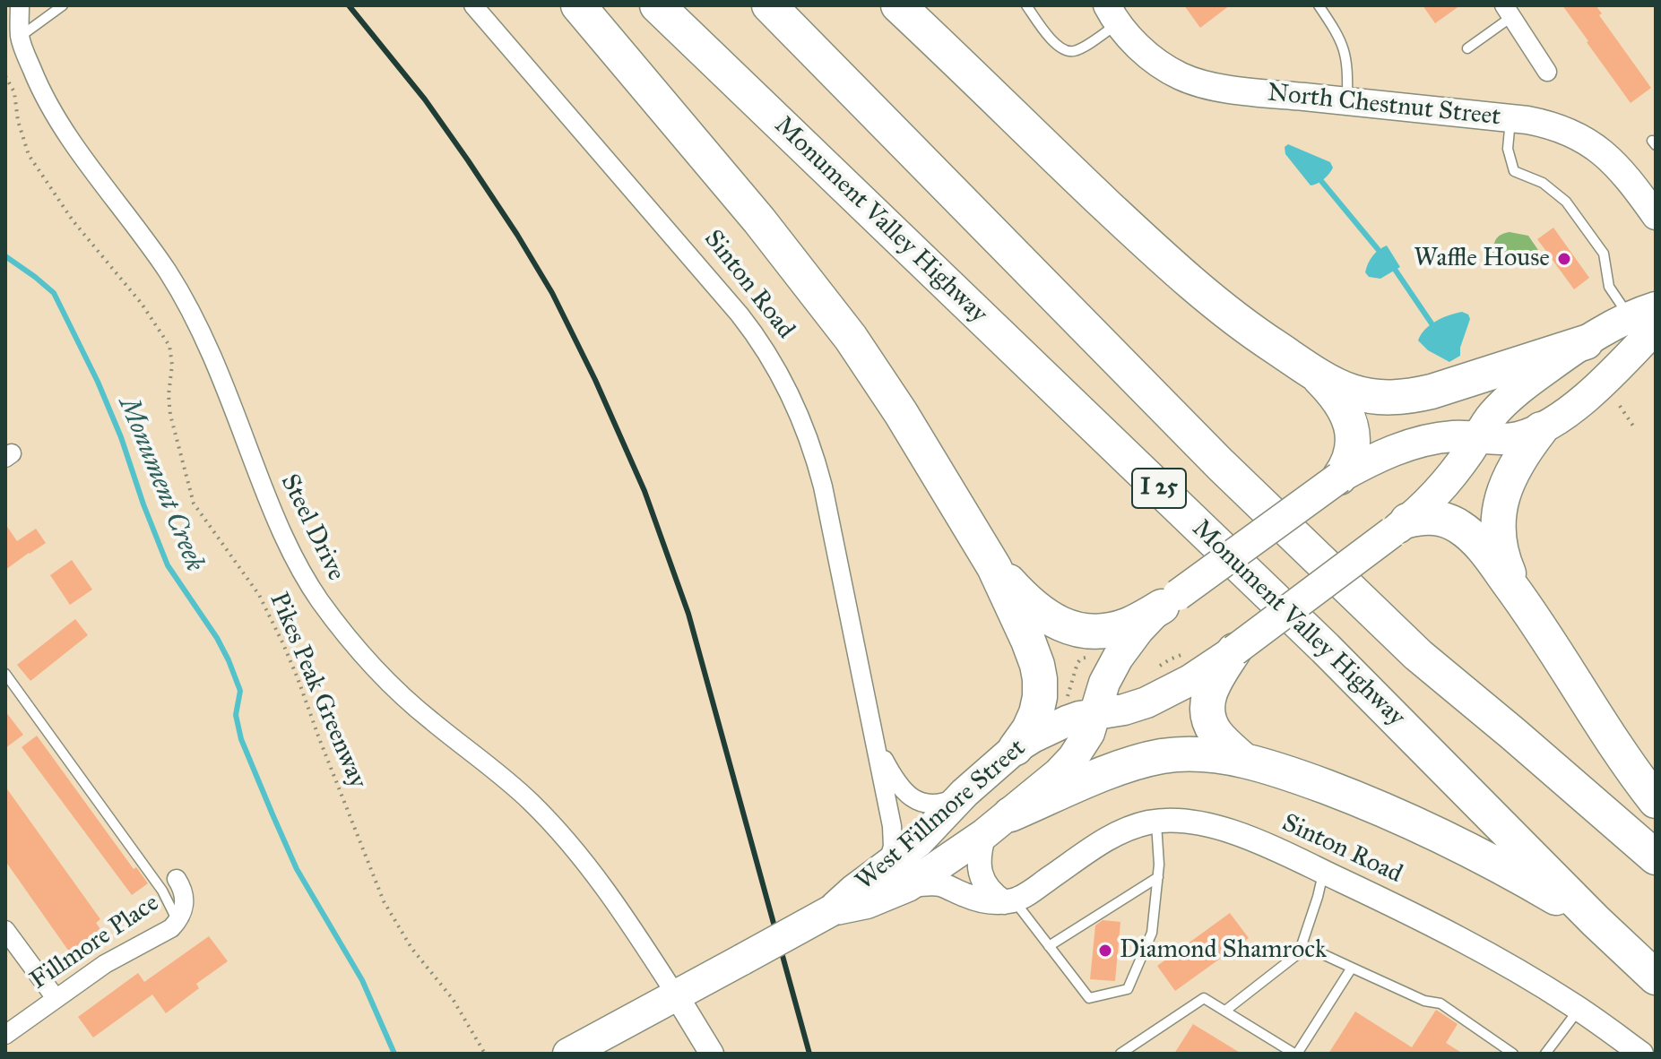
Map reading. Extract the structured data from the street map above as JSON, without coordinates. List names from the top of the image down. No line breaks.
{"streets":{"highway":["Monument Valley Highway","I 25"],"main road":["North Chestnut Street","West Fillmore Street"],"street":["Sinton Road","Steel Drive","Fillmore Place"],"path":["Pikes Peak Greenway"]},"crossings":[["Sinton Road","West Fillmore Street"],["Steel Drive","West Fillmore Street"]],"water":["Monument Creek"],"places":["Waffle House","Diamond Shamrock"]}
